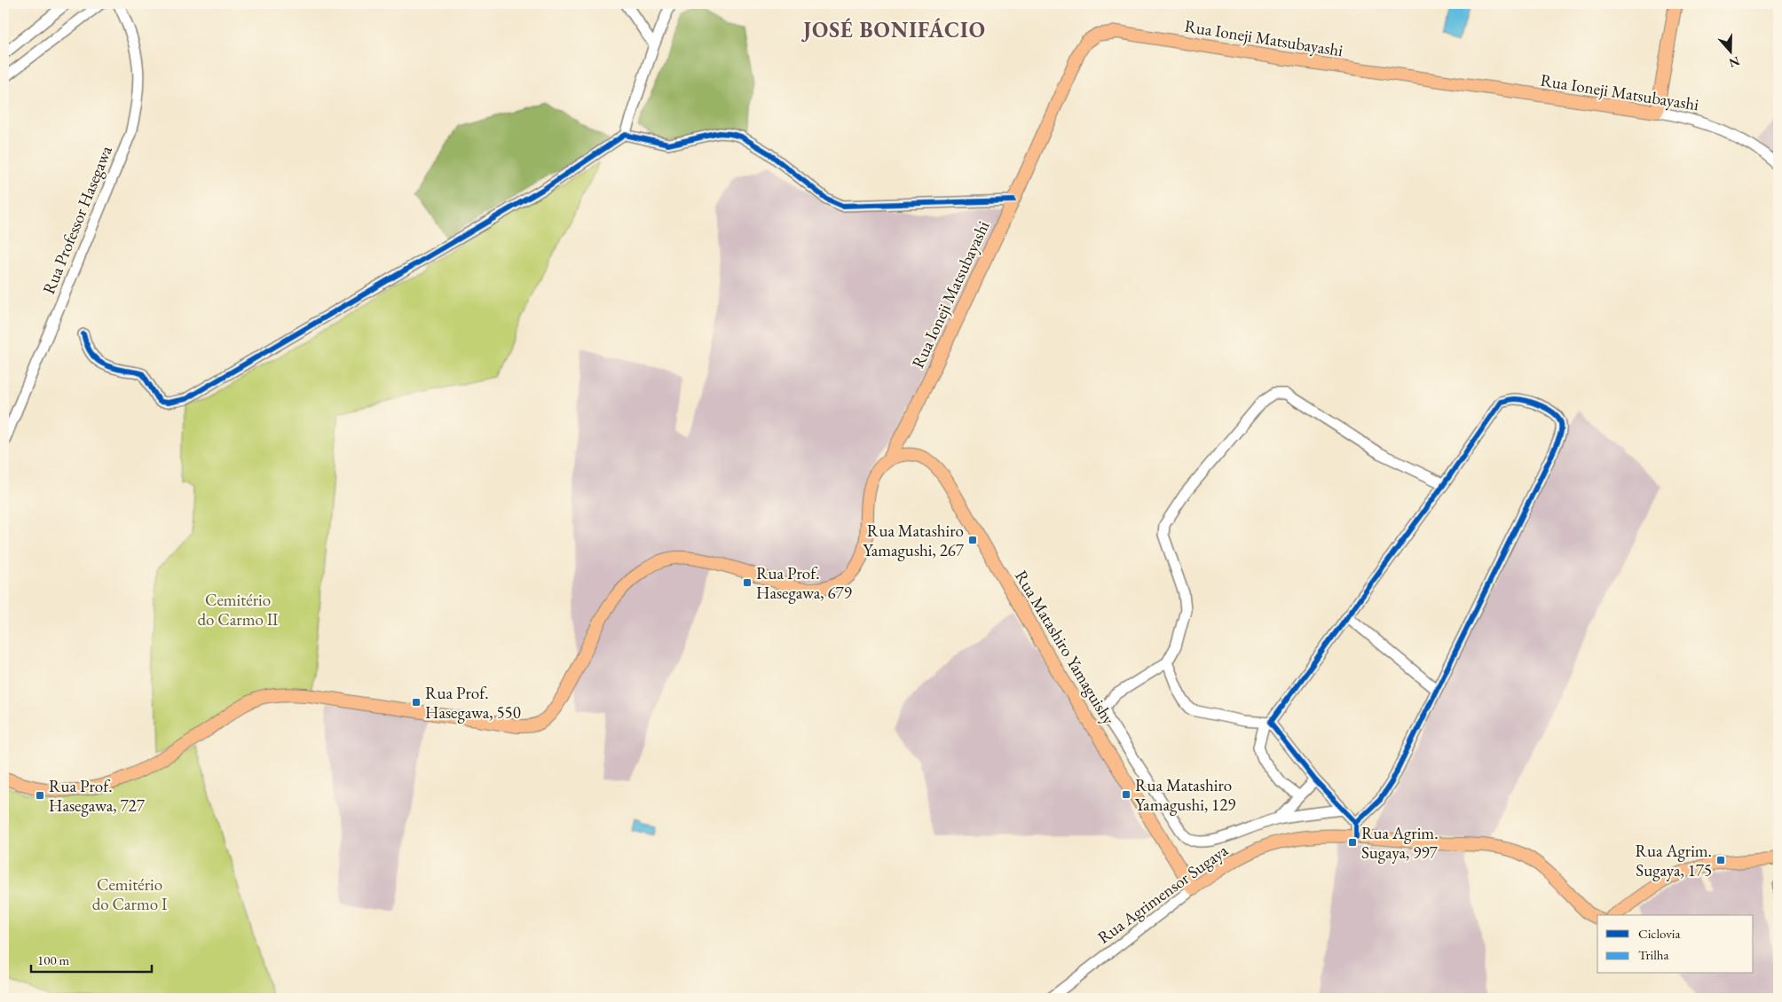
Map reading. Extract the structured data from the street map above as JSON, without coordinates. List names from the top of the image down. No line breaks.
{"streets":{"main road":["Rua Ioneji Matsubayashi","Rua Matashiro Yamaguishy","Rua Agrimensor Sugaya"],"street":["Rua Professor Hasegawa"]},"crossings":[["Rua Ioneji Matsubayashi","Rua Matashiro Yamaguishy"],["Rua Matashiro Yamaguishy","Rua Agrimensor Sugaya"]],"districts":["JOSÉ BONIFÁCIO"],"parks":["Cemitério do Carmo II","Cemitério do Carmo I"],"places":{"transit":["Rua Matashiro Yamagushi, 267","Rua Prof. Hasegawa, 679","Rua Prof. Hasegawa, 550","Rua Matashiro Yamagushi, 129","Rua Prof. Hasegawa, 727","Rua Agrim. Sugaya, 997","Rua Agrim. Sugaya, 175"]},"legend":["Ciclovia","Trilha"],"scale_bar":"100 m","north":"bottom"}
